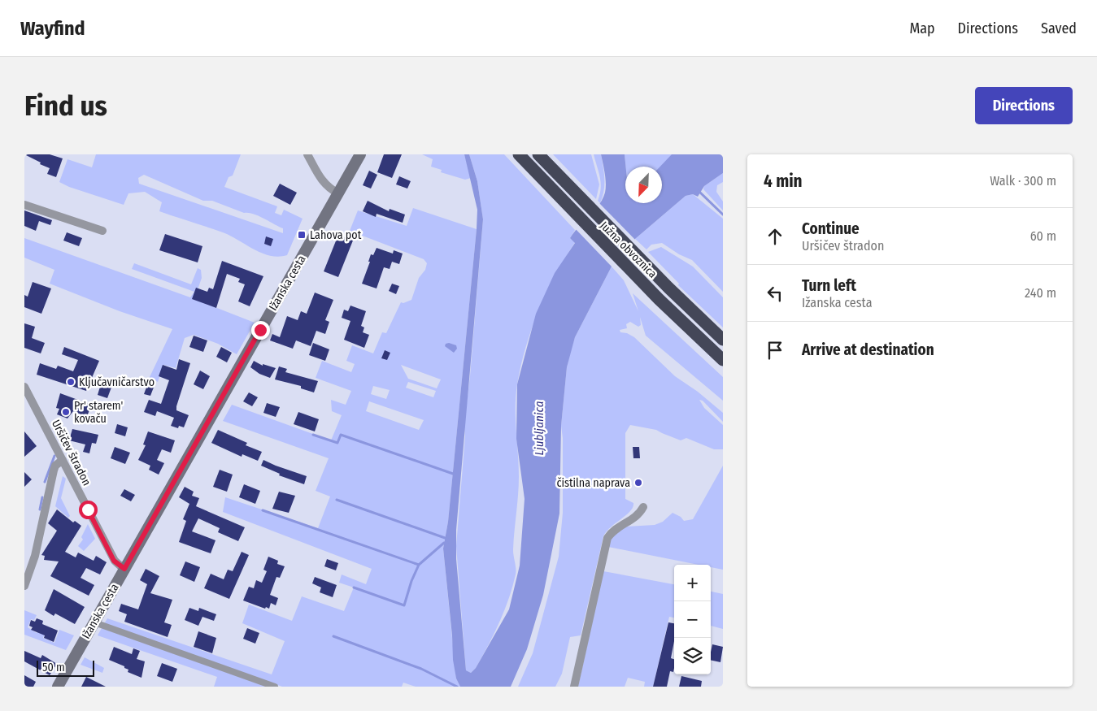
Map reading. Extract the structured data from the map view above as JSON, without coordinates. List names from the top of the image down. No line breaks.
{"streets":{"highway":["Južna obvoznica"],"main road":["Ižanska cesta"],"street":["Uršičev štradon"]},"crossings":[["Ižanska cesta","Uršičev štradon"]],"water":["Ljubljanica"],"places":{"transit":["Lahova pot"],"other":["Ključavničarstvo","Pr' starem' kovaču","čistilna naprava"]},"scale_bar":"50 m","north":"bottom left","page":{"header":"Wayfind","nav":["Map","Directions","Saved"],"buttons":"Directions","title":"Find us","heading":["4 min","Walk · 300 m"],"list":[["Continue","Uršičev štradon","60 m"],["Turn left","Ižanska cesta","240 m"],"Arrive at destination"],"map_buttons":["+","−"],"scale":"50 m"}}
